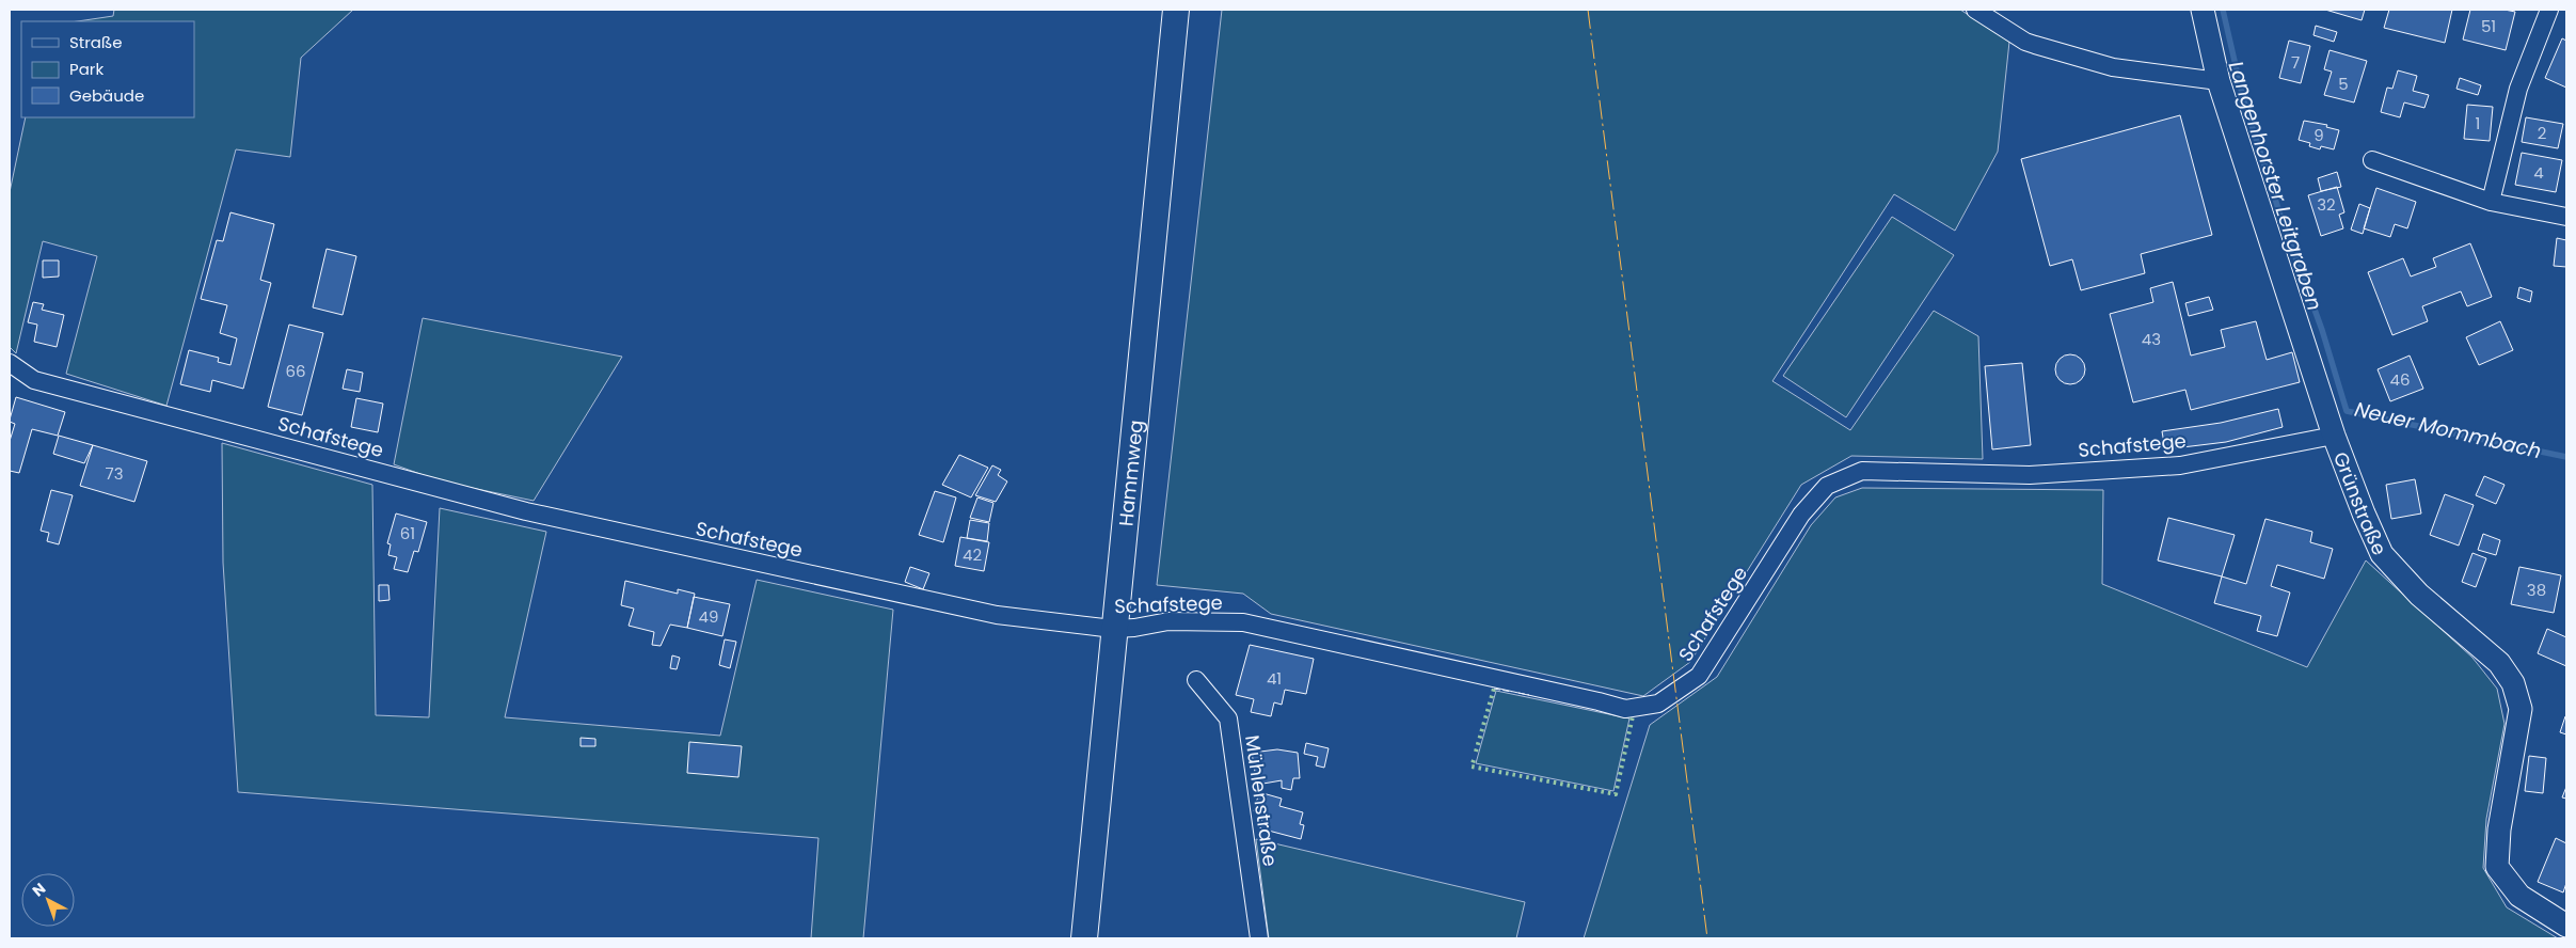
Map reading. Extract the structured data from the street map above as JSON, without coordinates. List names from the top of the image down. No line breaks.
{"streets":{"main road":["Hammweg"],"street":["Schafstege","Grünstraße","Mühlenstraße"]},"crossings":[["Schafstege","Hammweg"],["Schafstege","Grünstraße"]],"water":["Langenhorster Leitgraben","Neuer Mommbach"],"house_numbers":["51","7","5","1","2","9","4","32","43","66","46","73","61","42","38","49","41"],"legend":["Straße","Park","Gebäude"],"north":"top left"}
